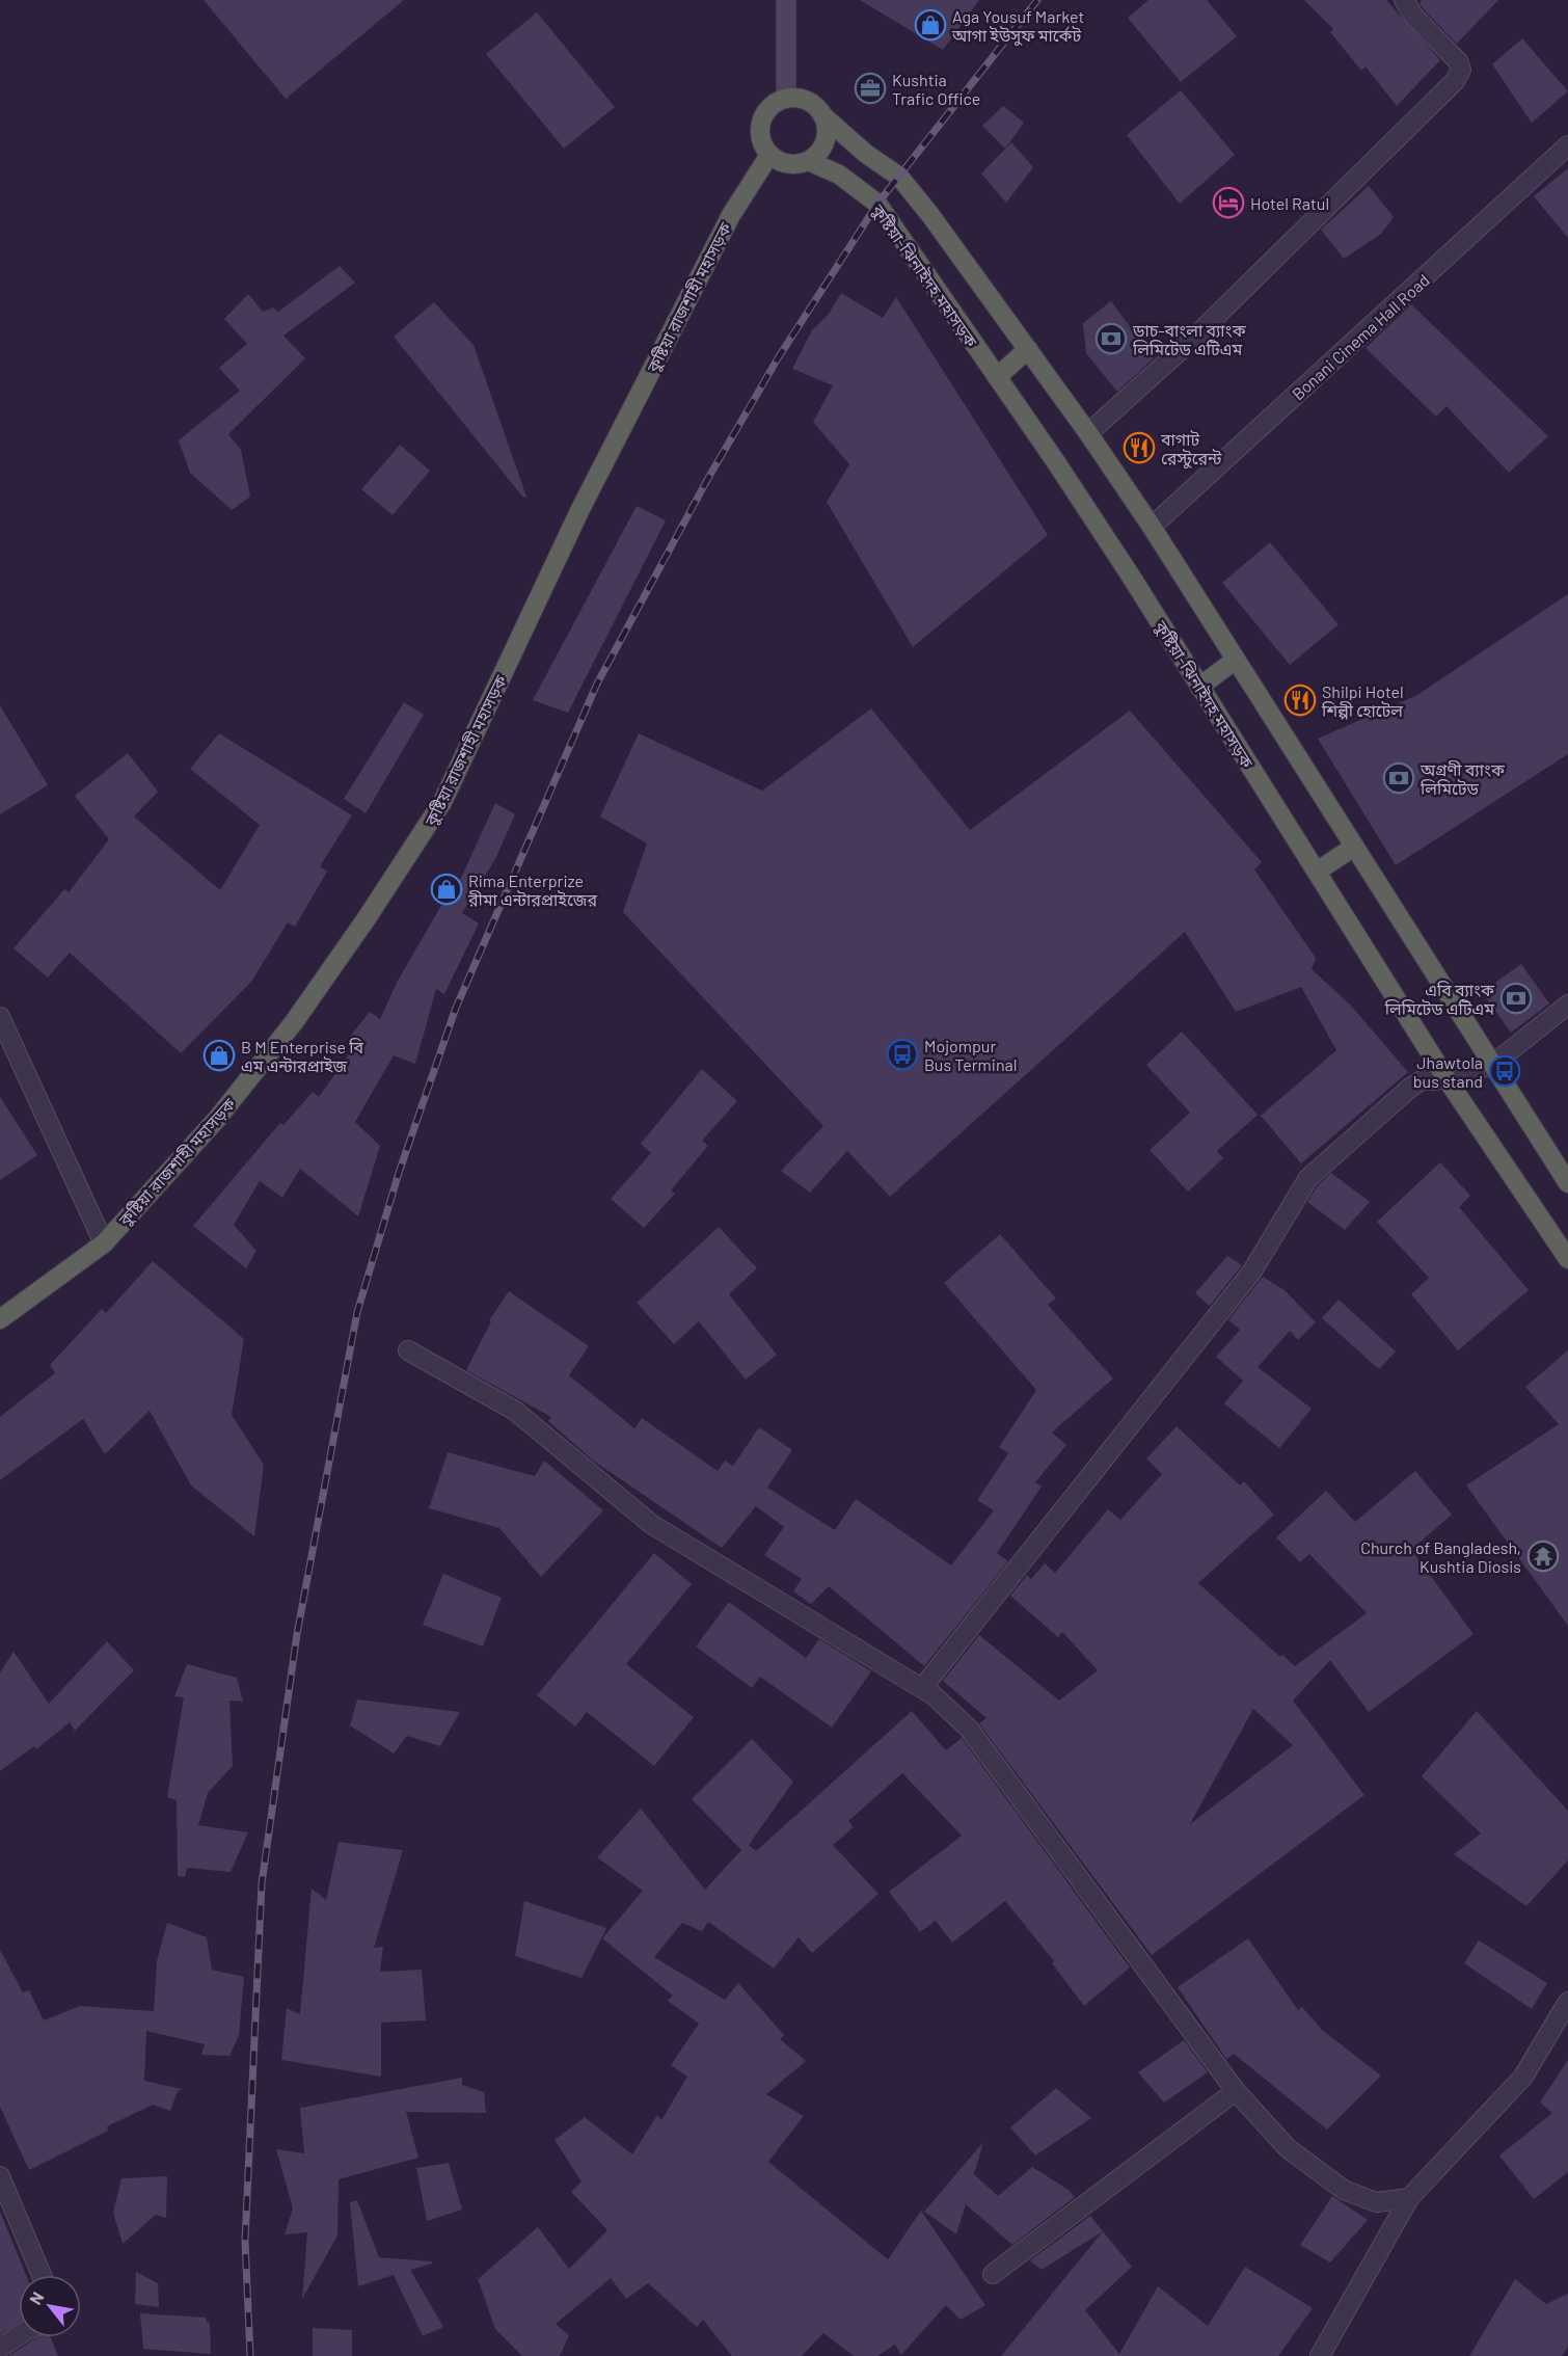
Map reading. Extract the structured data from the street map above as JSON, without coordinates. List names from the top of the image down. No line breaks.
{"streets":{"highway":["কুষ্টিয়া-ঝিনাইদহ মহাসড়ক","কুষ্টিয়া রাজশাহী মহাসড়ক"],"street":["Bonani Cinema Hall Road"]},"crossings":[["কুষ্টিয়া-ঝিনাইদহ মহাসড়ক","কুষ্টিয়া রাজশাহী মহাসড়ক"]],"places":{"shop":["Aga Yousuf Market আগা ইউসুফ মার্কেট","Rima Enterprize রীমা এন্টারপ্রাইজের","B M Enterprise বি এম এন্টারপ্রাইজ"],"office":["Kushtia Trafic Office"],"hotel":["Hotel Ratul"],"bank":["ডাচ-বাংলা ব্যাংক লিমিটেড এটিএম","অগ্রণী ব্যাংক লিমিটেড","এবি ব্যাংক লিমিটেড এটিএম"],"restaurant":["বাগাট রেস্টুরেন্ট","Shilpi Hotel শিল্পী হোটেল"],"bus stop":["Mojompur Bus Terminal","Jhawtola bus stand"],"temple":["Church of Bangladesh, Kushtia Diosis"]},"north":"top left"}
